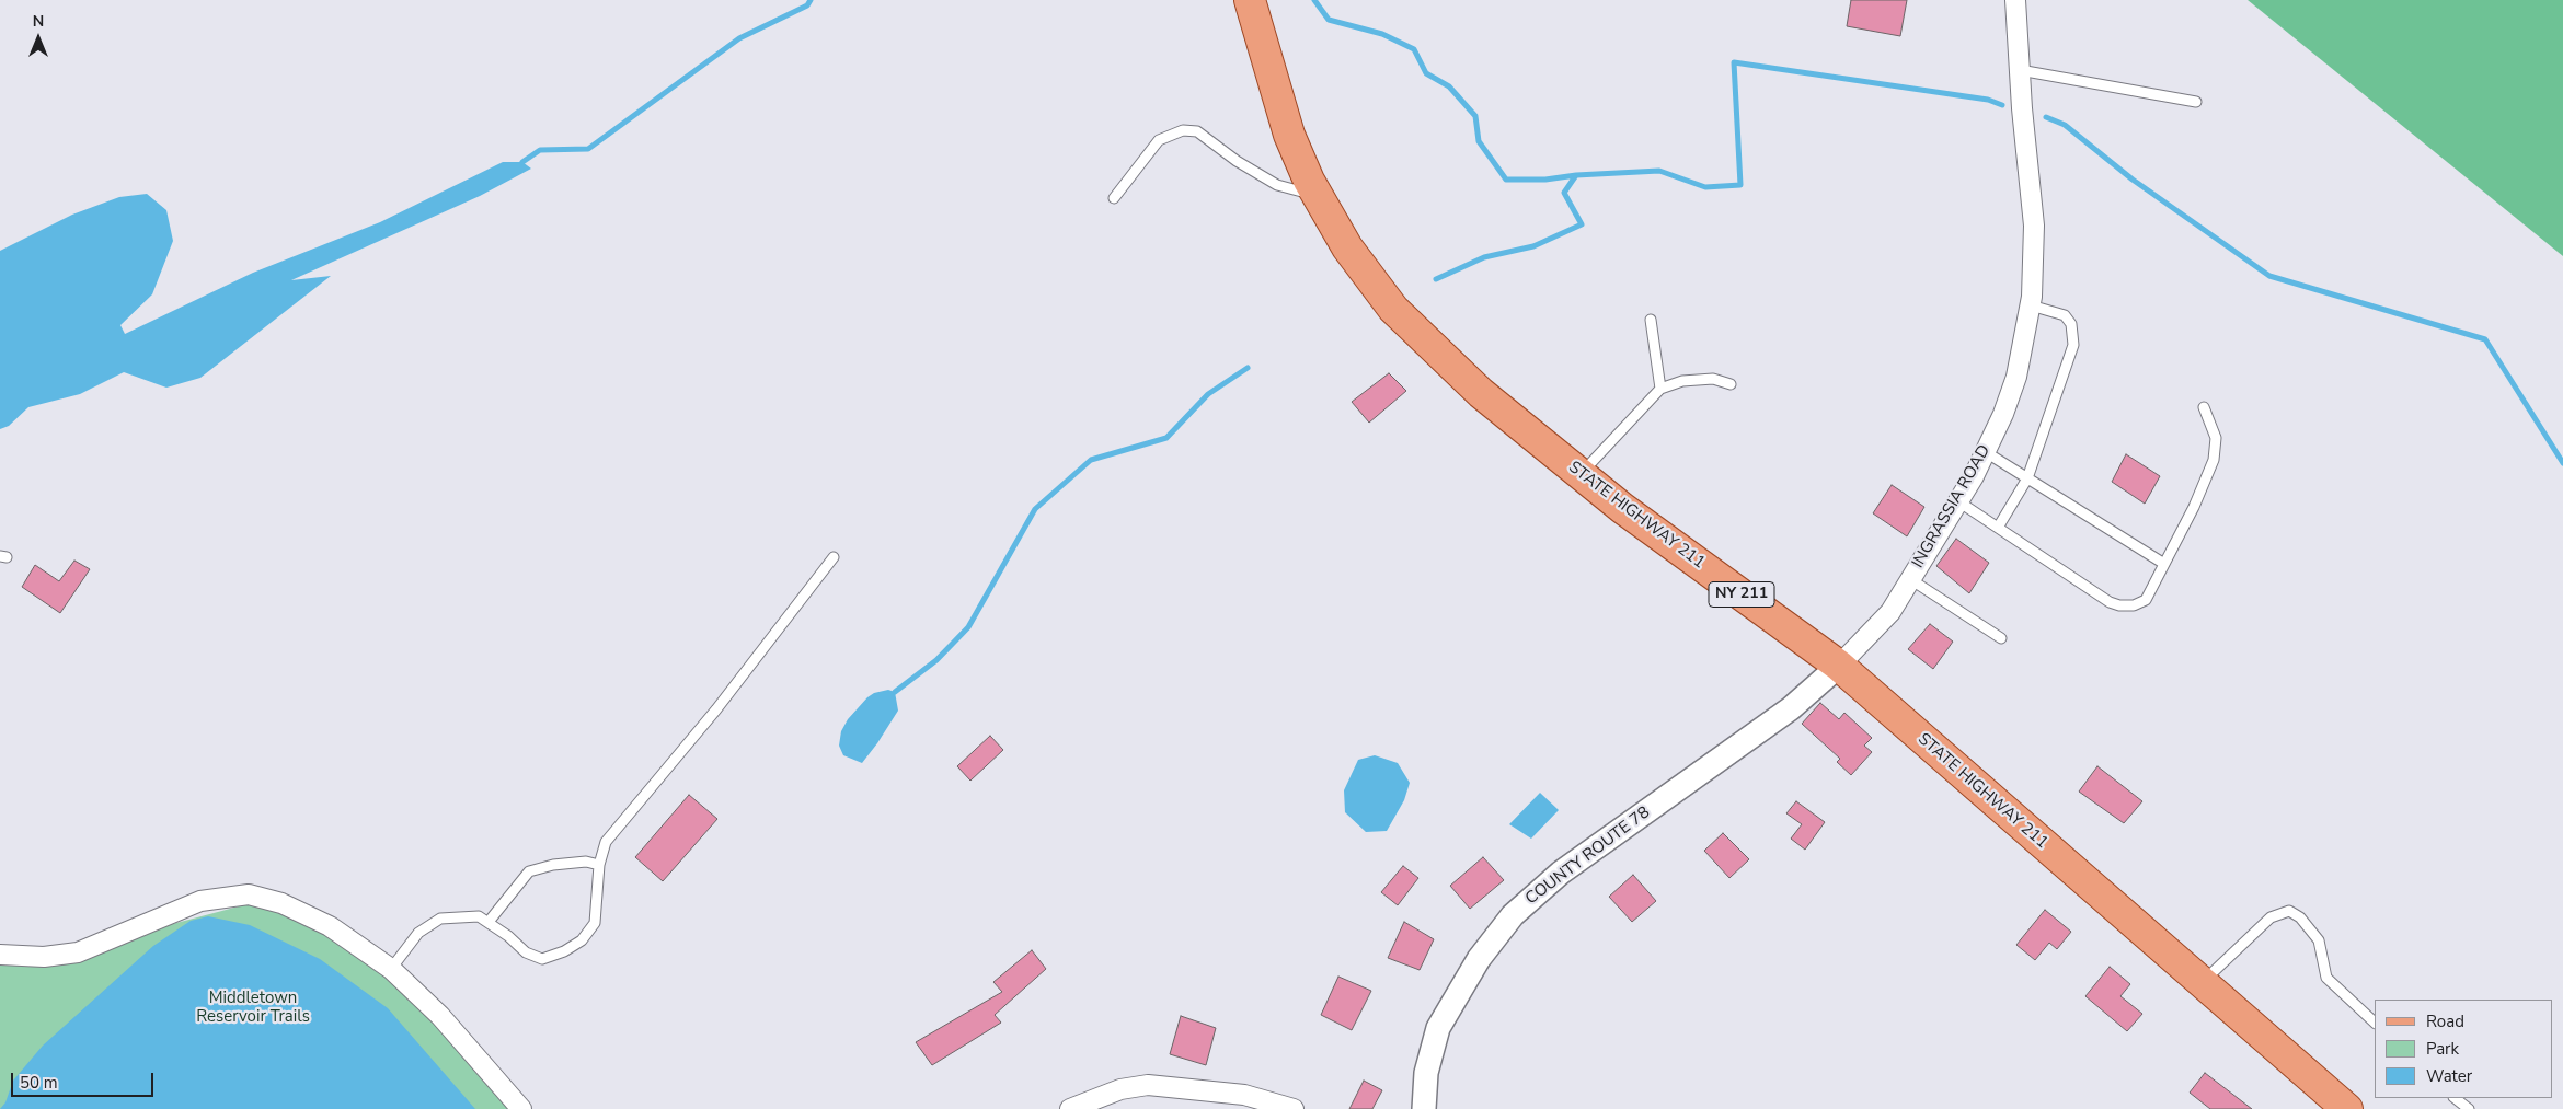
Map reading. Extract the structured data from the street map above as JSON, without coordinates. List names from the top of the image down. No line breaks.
{"streets":{"main road":["STATE HIGHWAY 211","NY 211"],"street":["INGRASSIA ROAD","COUNTY ROUTE 78"]},"crossings":[["INGRASSIA ROAD","STATE HIGHWAY 211"],["INGRASSIA ROAD","COUNTY ROUTE 78"],["STATE HIGHWAY 211","COUNTY ROUTE 78"]],"parks":["Middletown Reservoir Trails"],"legend":["Road","Park","Water"],"scale_bar":"50 m","north":"top"}
